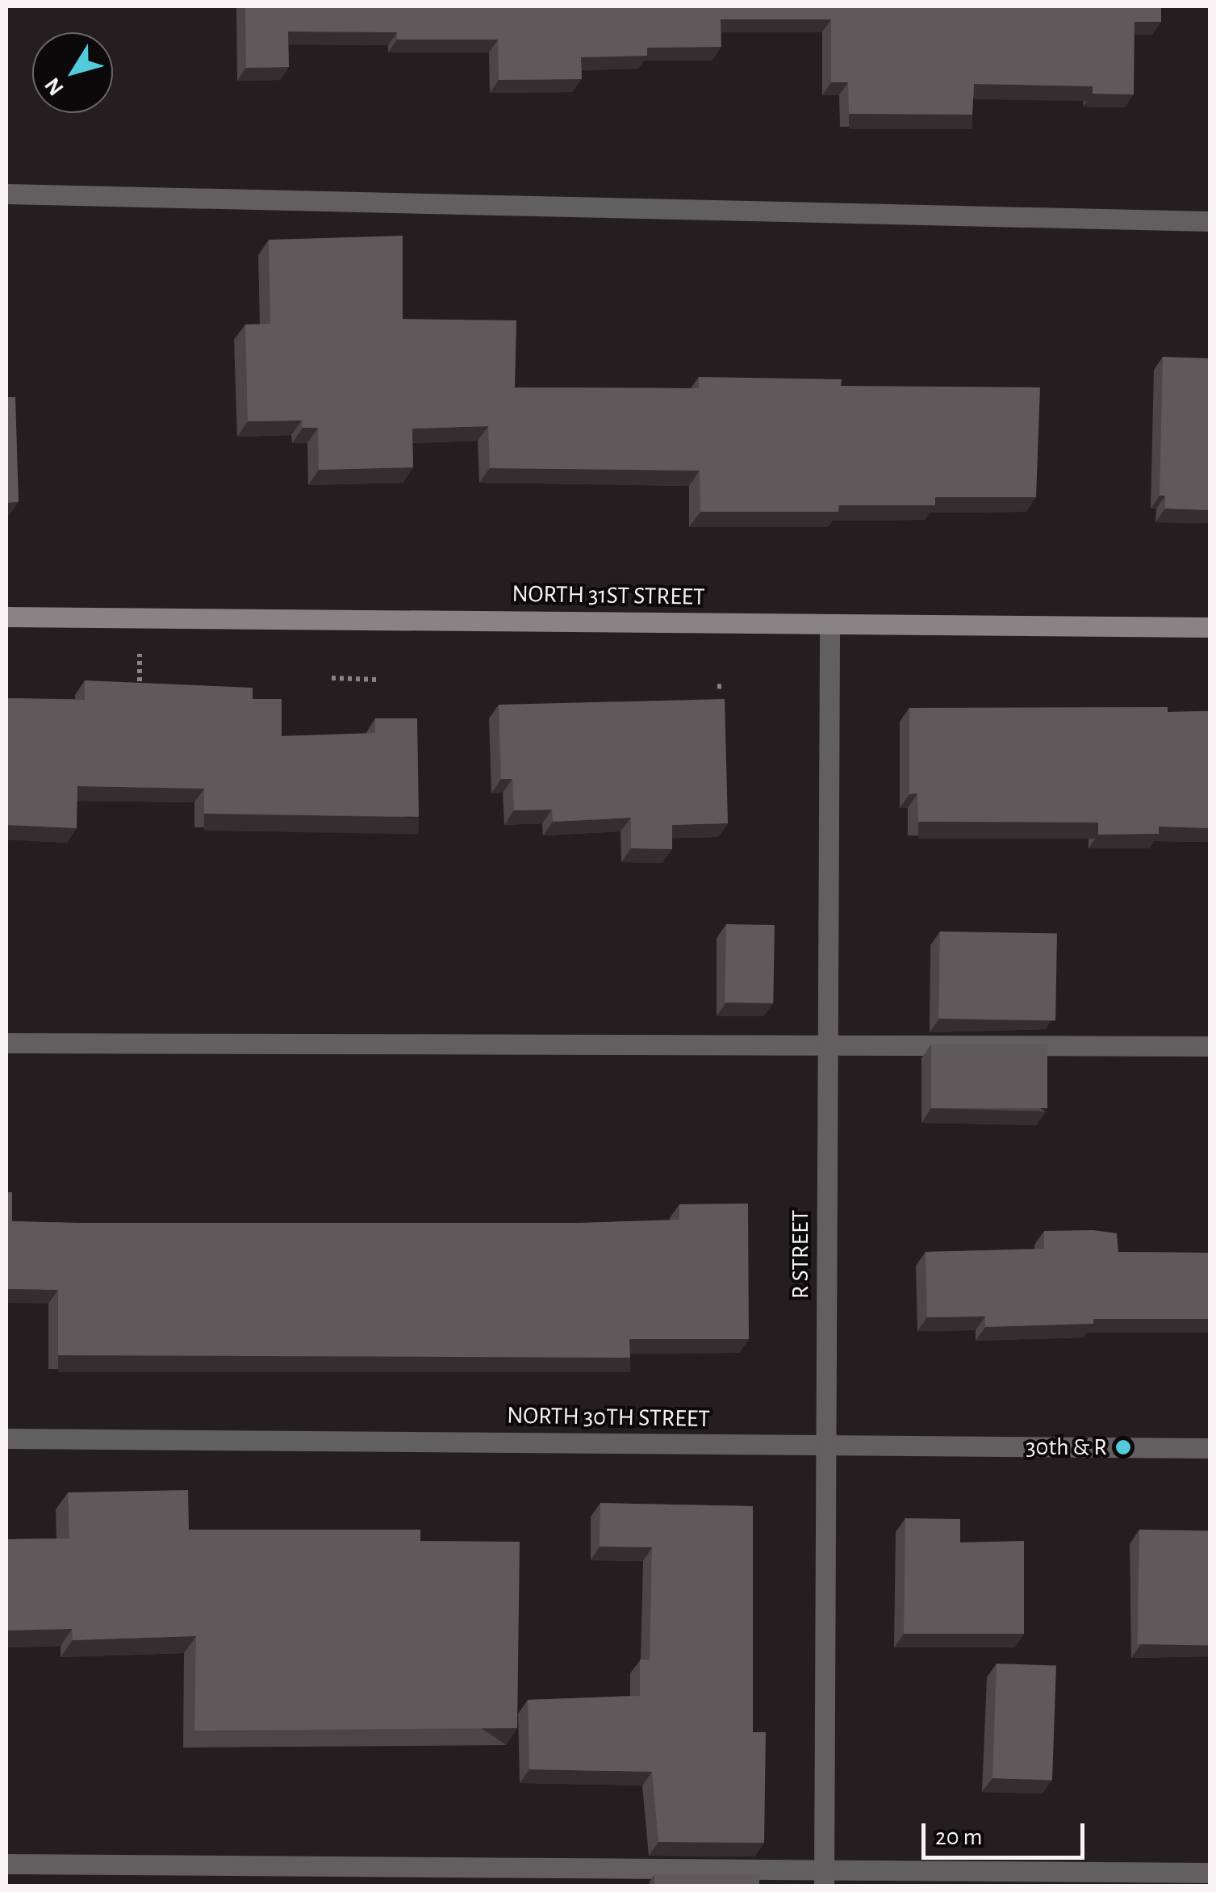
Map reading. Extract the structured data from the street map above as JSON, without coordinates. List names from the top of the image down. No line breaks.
{"streets":{"street":["NORTH 31ST STREET","R STREET","NORTH 30TH STREET"]},"crossings":[["NORTH 31ST STREET","R STREET"],["R STREET","NORTH 30TH STREET"]],"places":["30th & R"],"scale_bar":"20 m","north":"bottom left"}
